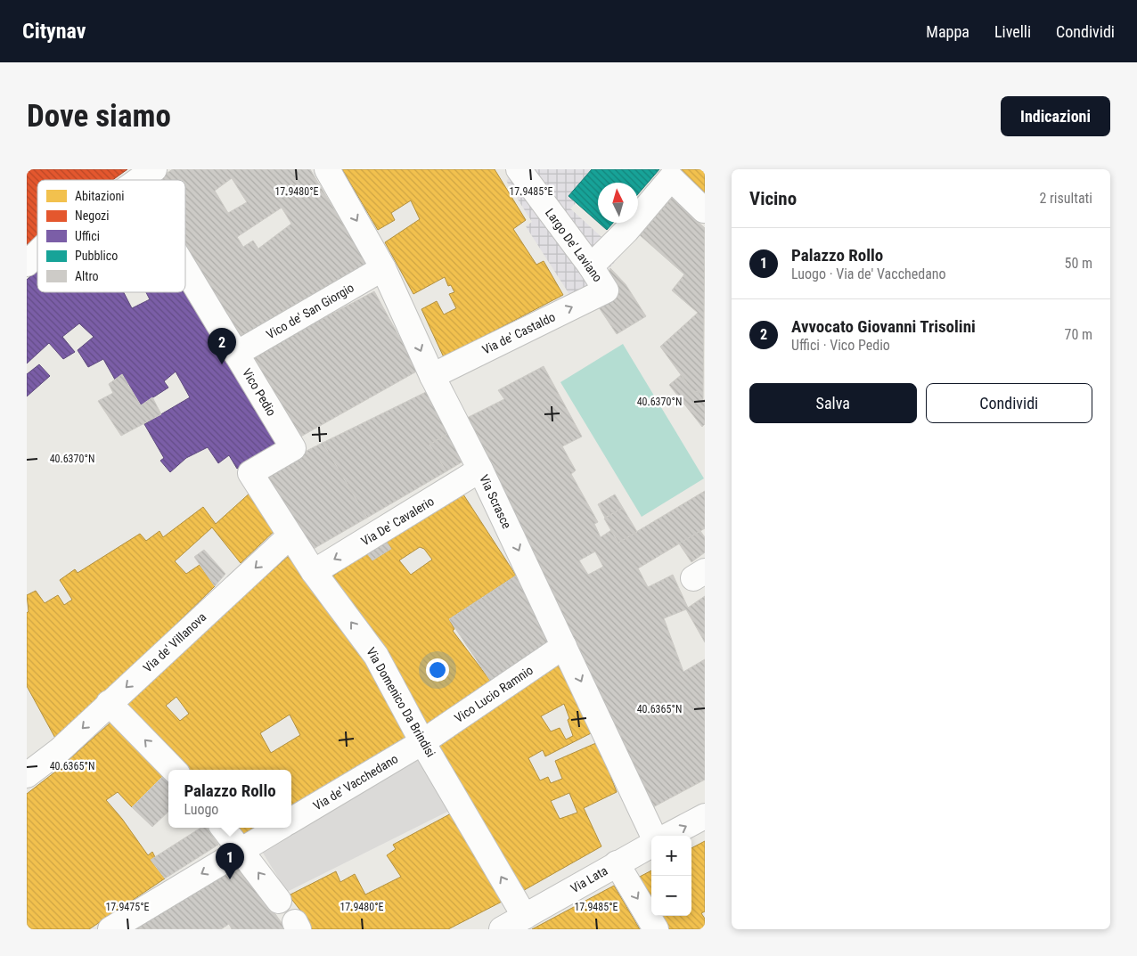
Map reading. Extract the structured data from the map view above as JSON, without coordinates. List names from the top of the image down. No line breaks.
{"streets":{"street":["Largo De' Laviano","Vico de' San Giorgio","Via de' Castaldo","Vico Pedio","Via Scrasce","Via De' Cavalerio","Via de' Villanova","Vico Lucio Ramnio","Via Domenico Da Brindisi","Via de' Vacchedano","Via Lata"]},"crossings":[["Largo De' Laviano","Via de' Castaldo"],["Vico de' San Giorgio","Vico Pedio"],["Vico de' San Giorgio","Via Scrasce"],["Via de' Castaldo","Via Scrasce"],["Vico Pedio","Via Domenico Da Brindisi"],["Via Scrasce","Via De' Cavalerio"],["Via Scrasce","Vico Lucio Ramnio"],["Via De' Cavalerio","Via Domenico Da Brindisi"],["Via de' Villanova","Via Domenico Da Brindisi"],["Vico Lucio Ramnio","Via Domenico Da Brindisi"],["Vico Lucio Ramnio","Via de' Vacchedano"],["Via Domenico Da Brindisi","Via de' Vacchedano"],["Via Domenico Da Brindisi","Via Lata"]],"one_way":["Via de' Castaldo","Via Scrasce","Via De' Cavalerio","Via Domenico Da Brindisi"],"legend":["Abitazioni","Negozi","Uffici","Pubblico","Altro"],"north":"top","page":{"header":"Citynav","nav":["Mappa","Livelli","Condividi"],"buttons":["Indicazioni",["Salva","Condividi"]],"title":"Dove siamo","heading":["Vicino","2 risultati"],"list":[{"mark":"1","name":"Palazzo Rollo","note":"Luogo · Via de' Vacchedano","value":"50 m"},{"mark":"2","name":"Avvocato Giovanni Trisolini","note":"Uffici · Vico Pedio","value":"70 m"}],"pins":["2","1"],"popup":["Palazzo Rollo","Luogo"],"map_buttons":["+","−"]},"coordinates":["17.9480°E","17.9485°E","40.6370°N","40.6365°N","17.9475°E"]}
